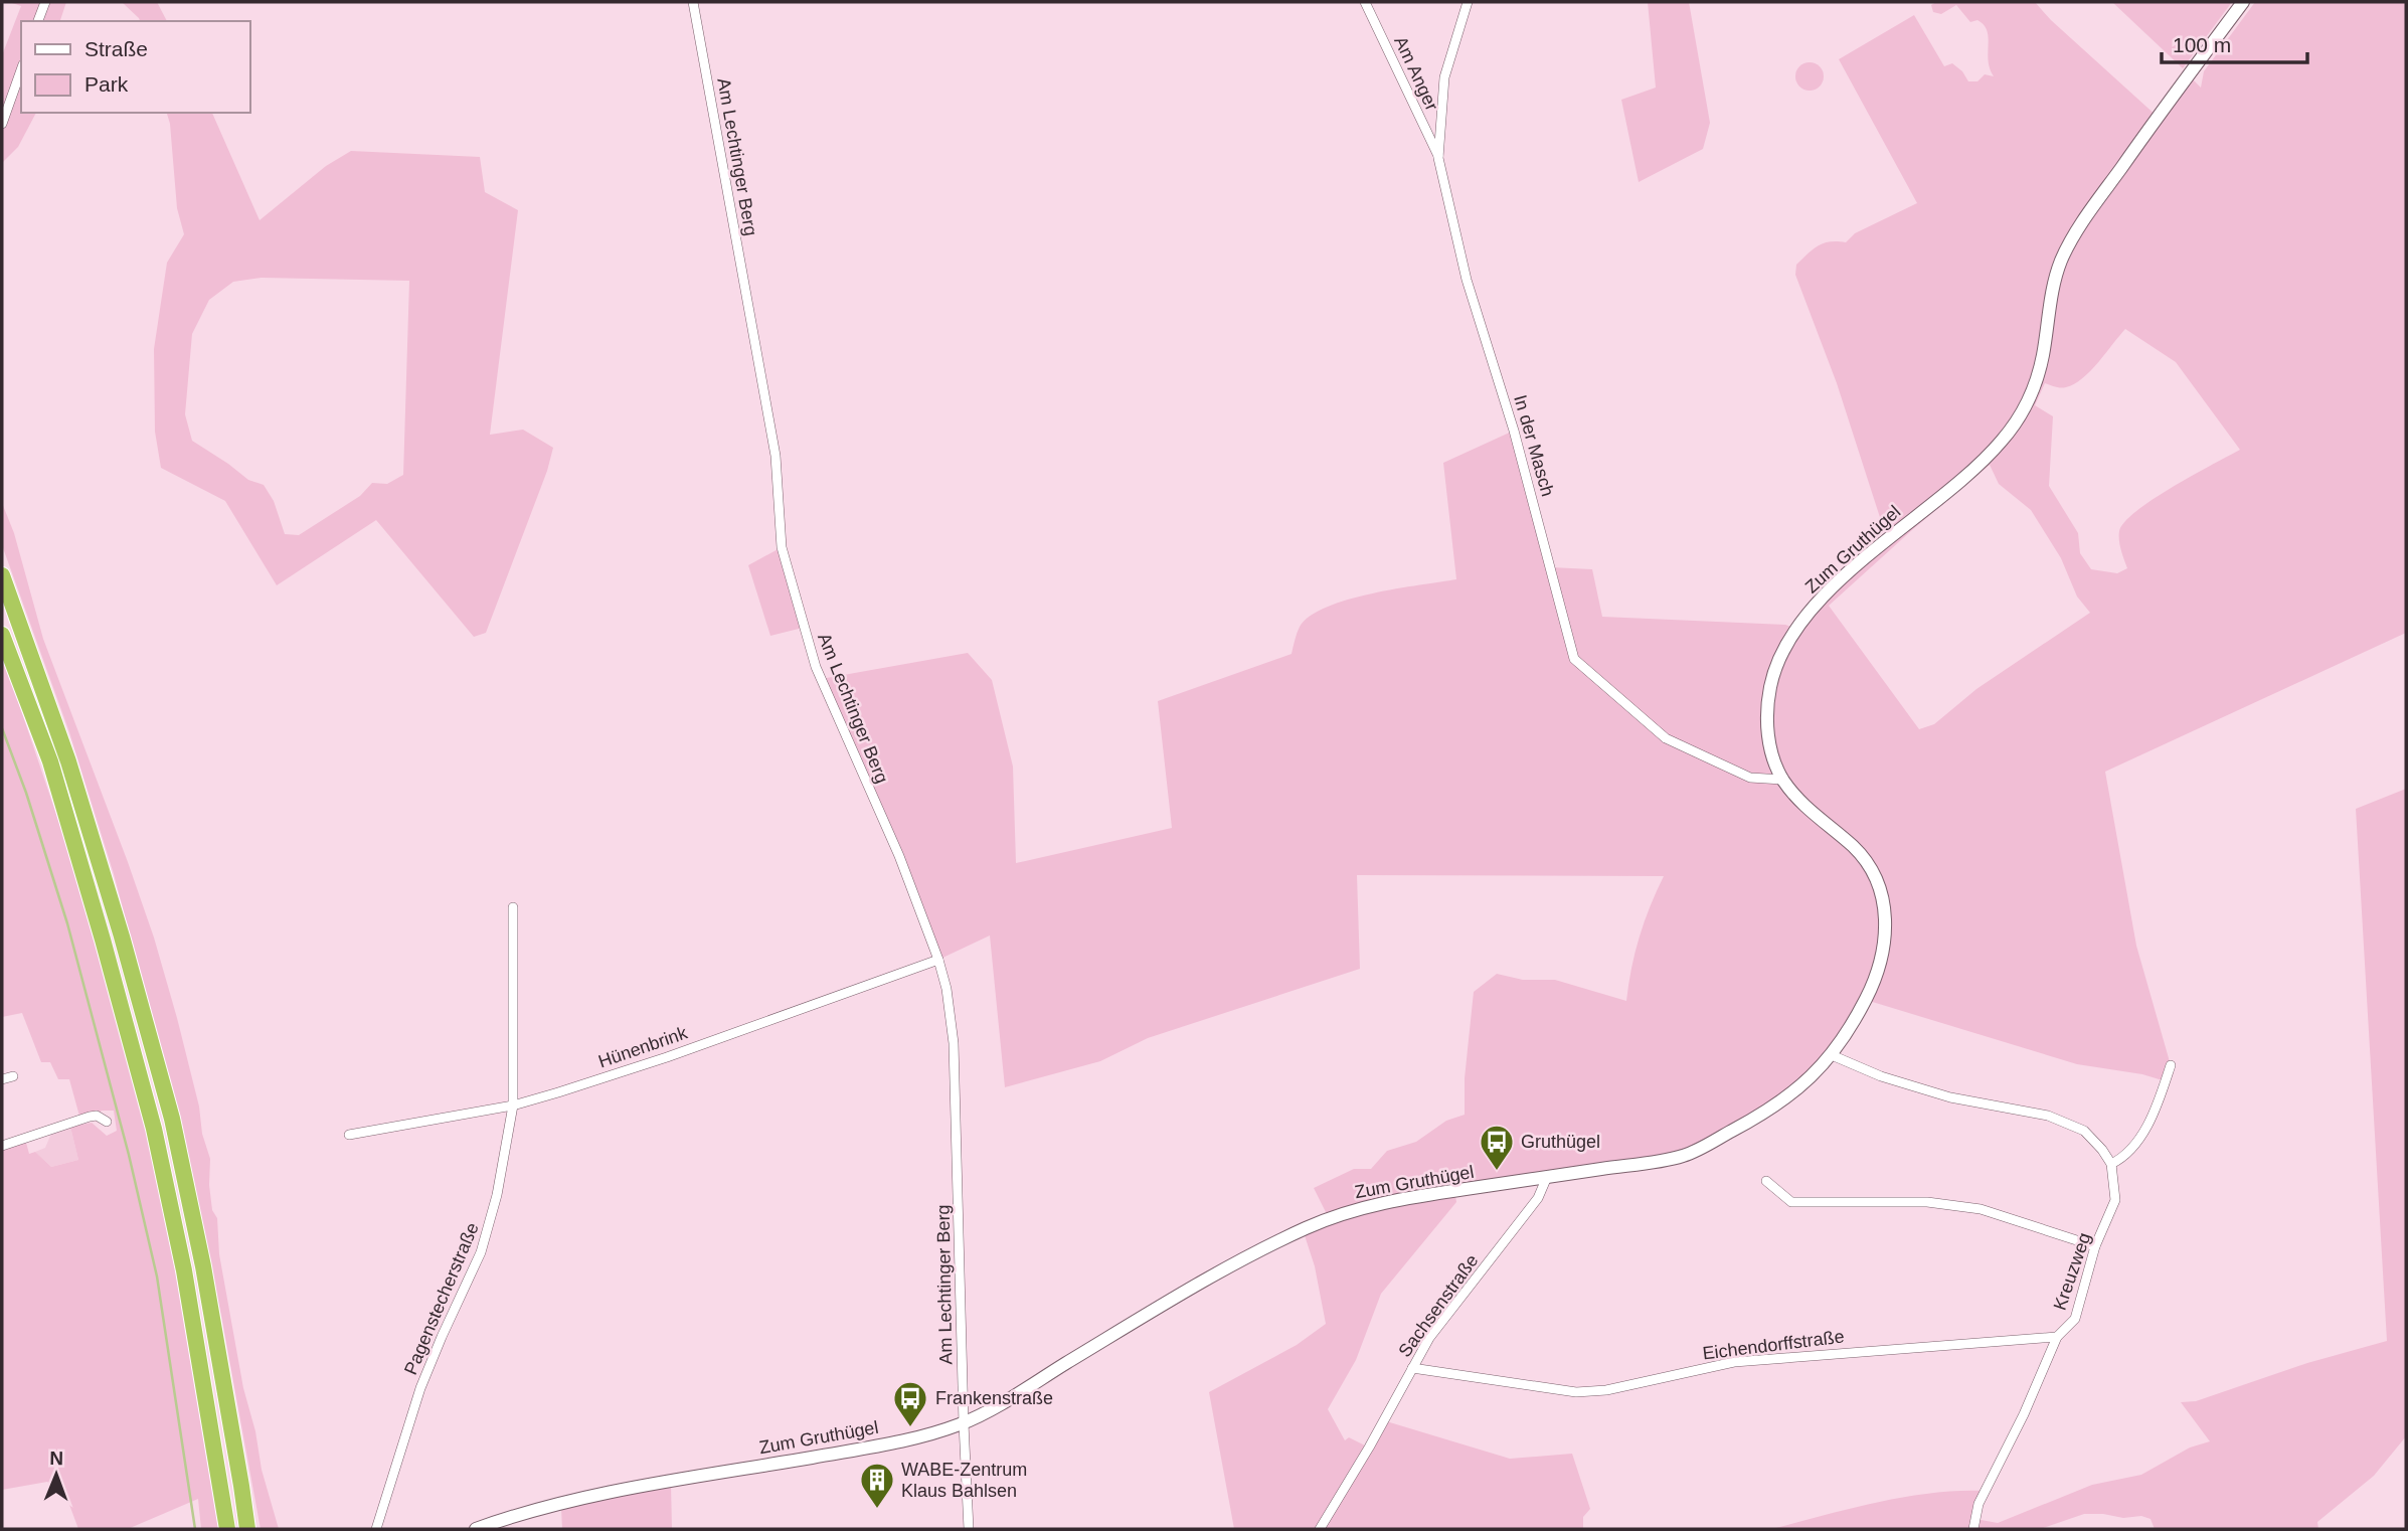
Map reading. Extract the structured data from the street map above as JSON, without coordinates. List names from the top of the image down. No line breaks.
{"streets":{"street":["Am Anger","Am Lechtinger Berg","In der Masch","Zum Gruthügel","Hünenbrink","Kreuzweg","Pagenstecherstraße","Sachsenstraße","Eichendorffstraße"]},"crossings":[["Am Anger","In der Masch"],["Am Lechtinger Berg","Zum Gruthügel"],["Am Lechtinger Berg","Hünenbrink"],["In der Masch","Zum Gruthügel"],["Zum Gruthügel","Sachsenstraße"],["Hünenbrink","Pagenstecherstraße"],["Kreuzweg","Eichendorffstraße"],["Sachsenstraße","Eichendorffstraße"]],"places":{"bus stop":["Gruthügel","Frankenstraße"],"building":["WABE-Zentrum Klaus Bahlsen"]},"legend":["Straße","Park"],"scale_bar":"100 m","north":"top"}
